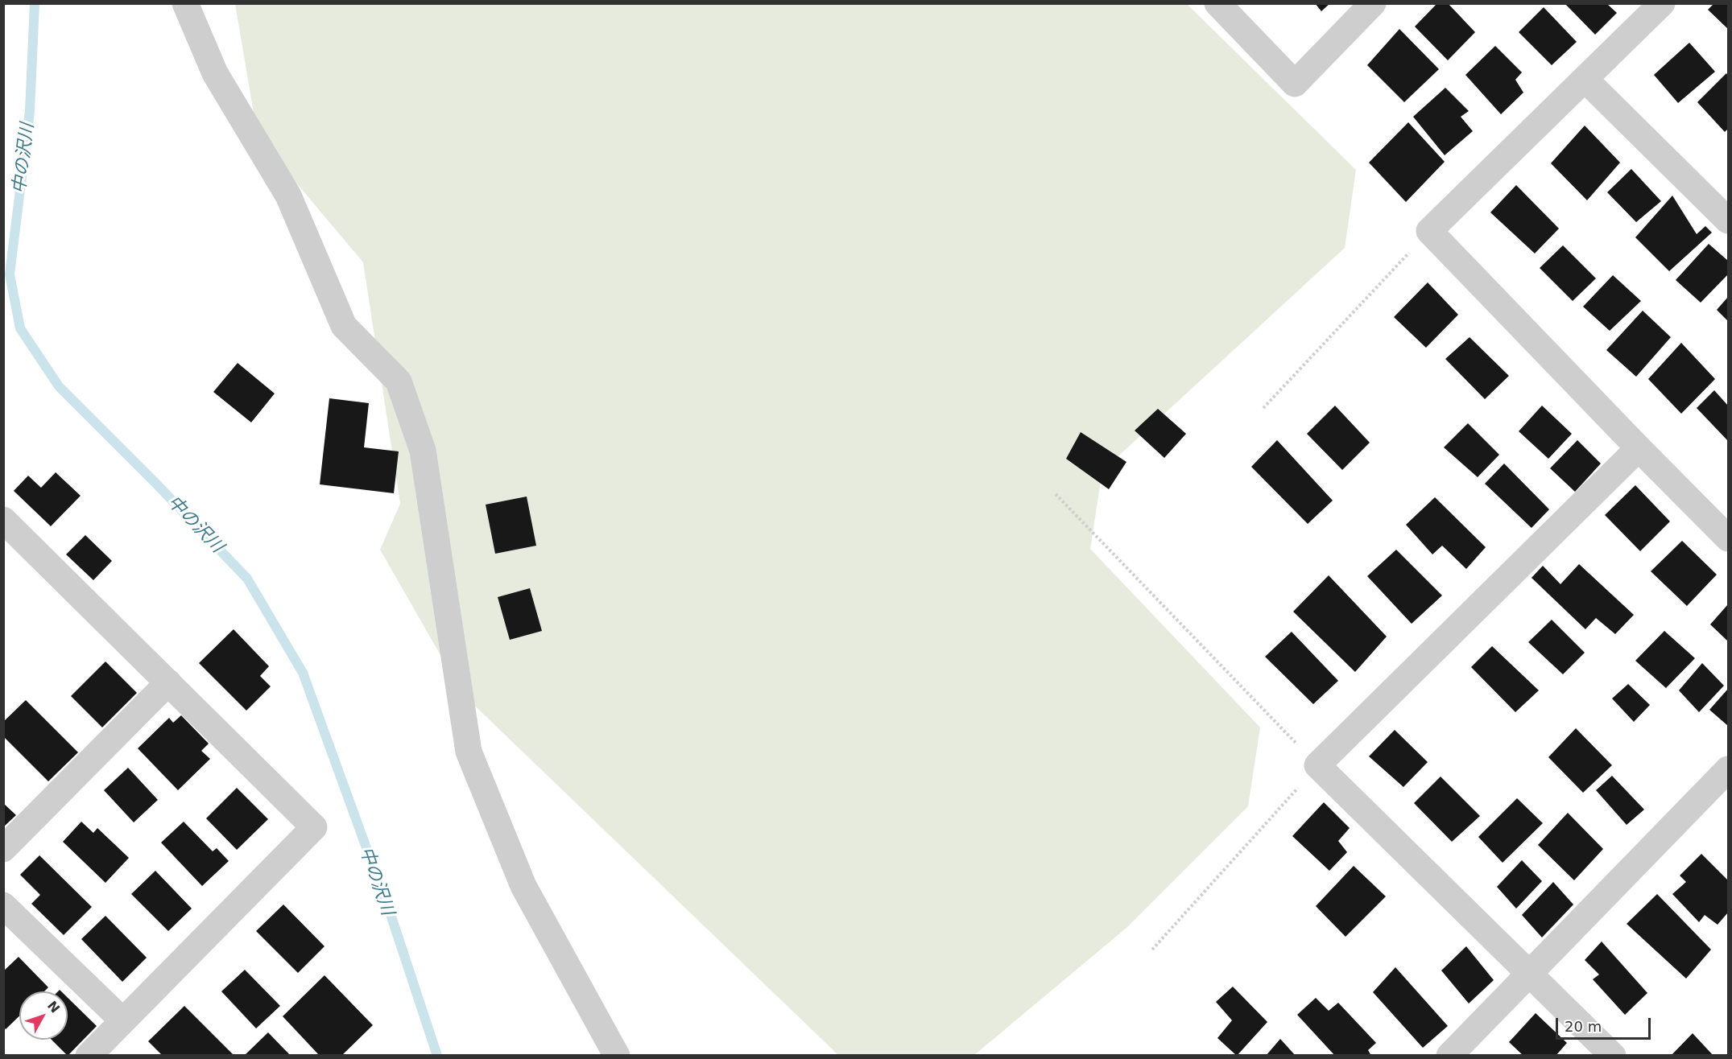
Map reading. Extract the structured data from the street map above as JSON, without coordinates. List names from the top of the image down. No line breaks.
{"water":["中の沢川"],"scale_bar":"20 m","north":"top right"}
